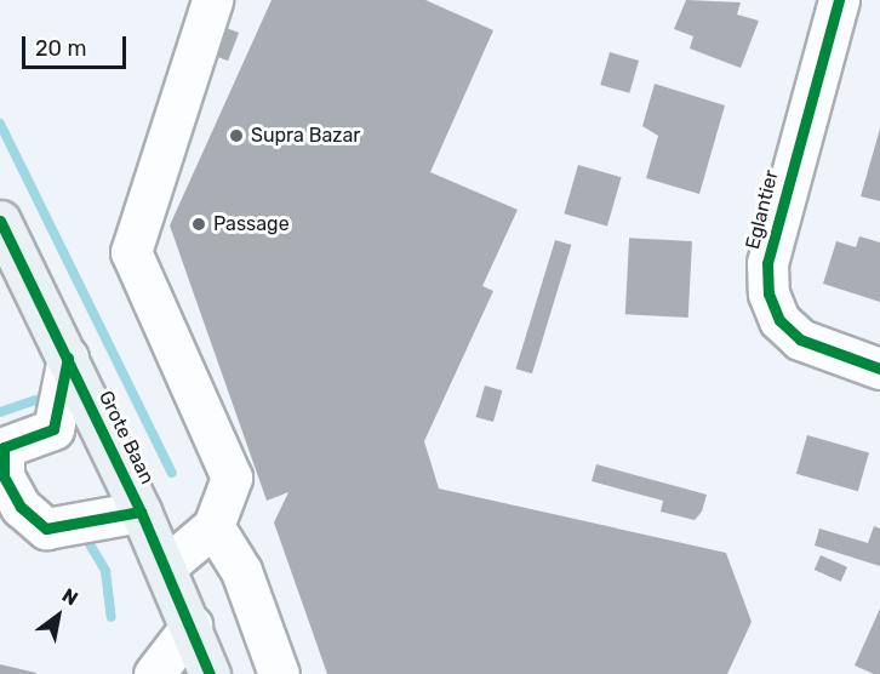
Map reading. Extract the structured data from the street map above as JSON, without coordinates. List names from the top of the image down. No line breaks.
{"streets":{"main road":["Grote Baan"],"street":["Eglantier"]},"places":["Supra Bazar","Passage"],"scale_bar":"20 m","north":"top right"}
